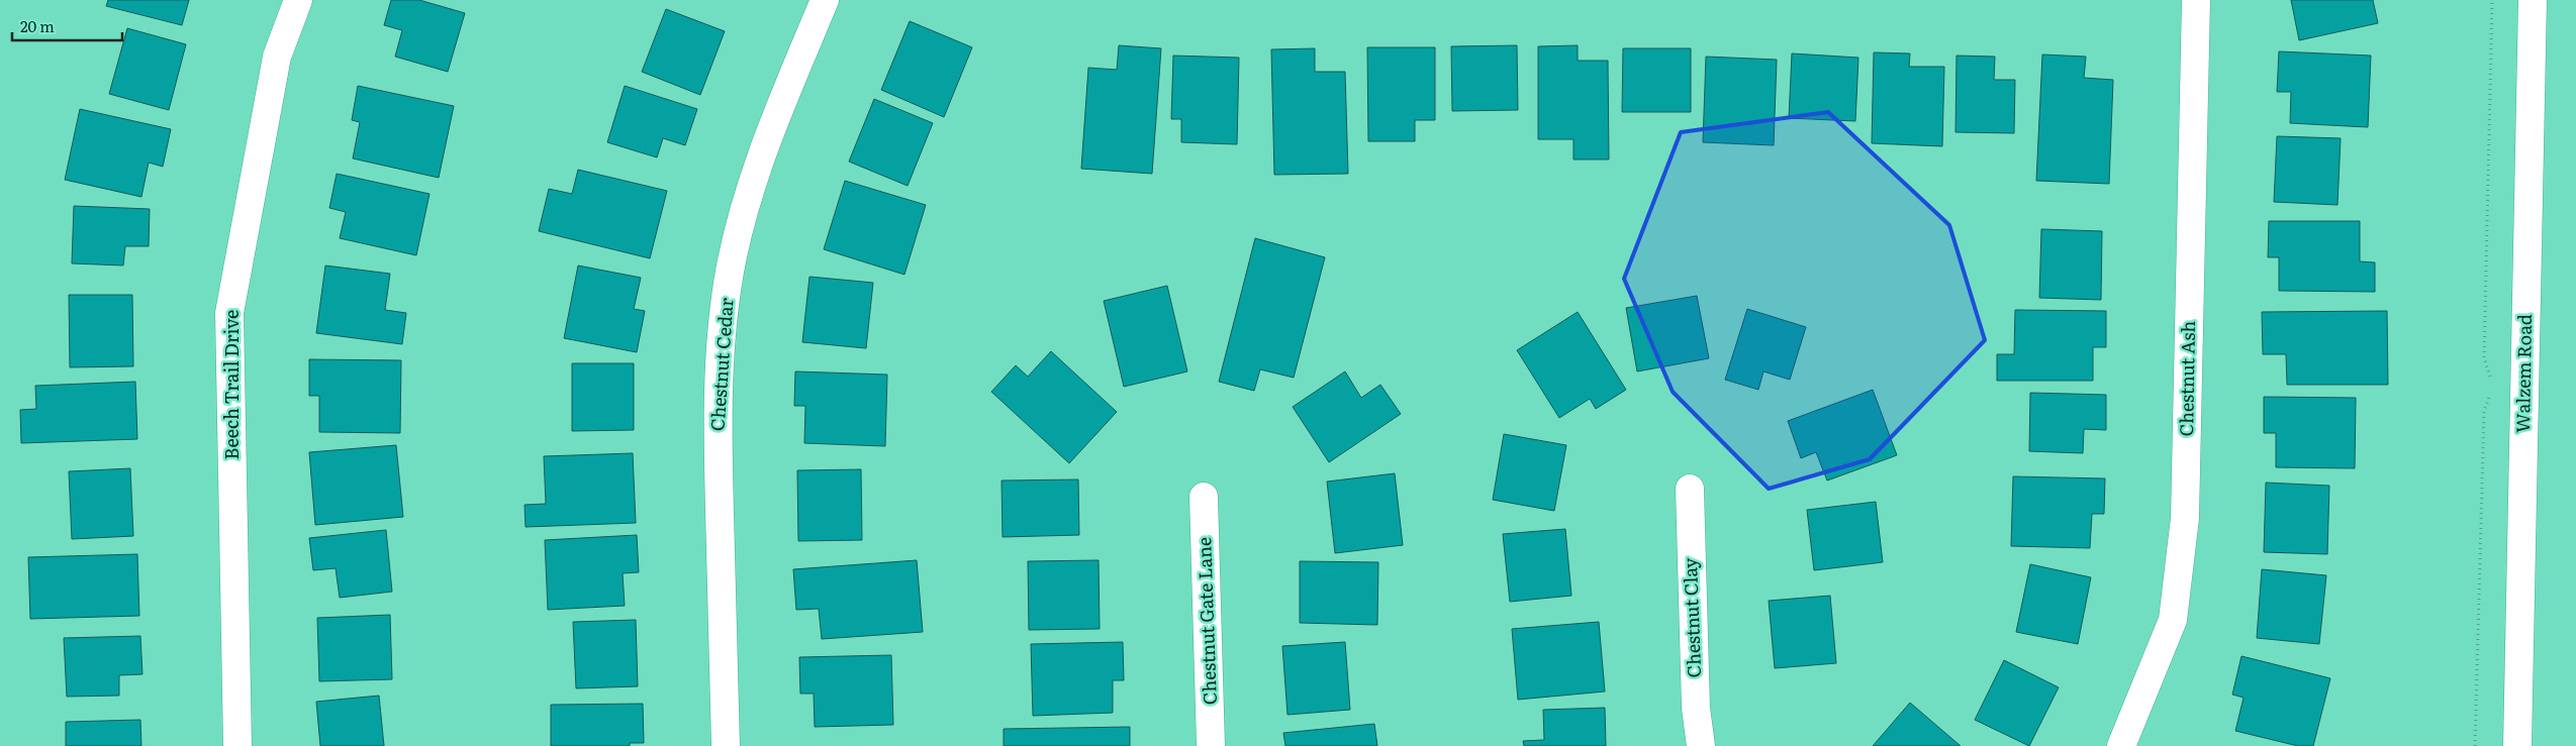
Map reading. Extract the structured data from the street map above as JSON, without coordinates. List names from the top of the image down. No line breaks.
{"streets":{"street":["Chestnut Cedar","Walzem Road","Chestnut Ash","Beech Trail Drive","Chestnut Clay","Chestnut Gate Lane"]},"scale_bar":"20 m"}
